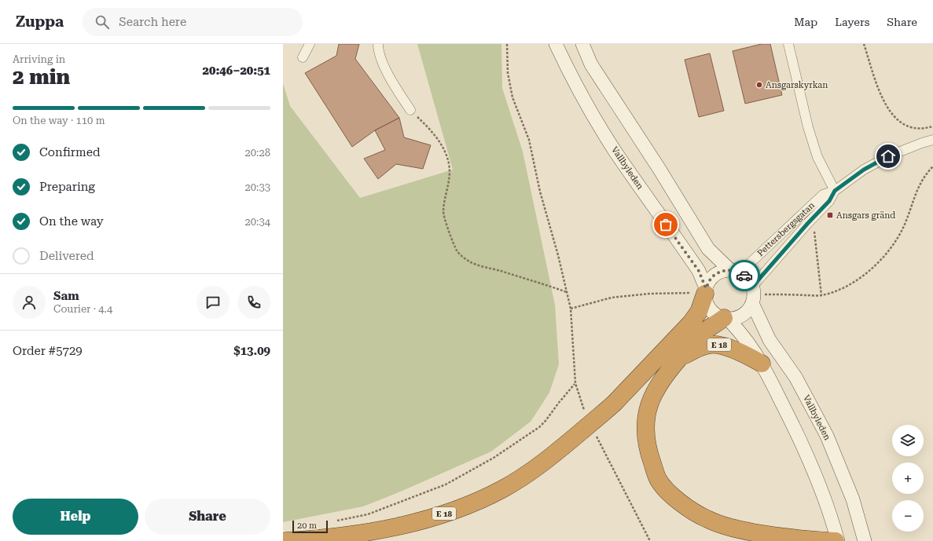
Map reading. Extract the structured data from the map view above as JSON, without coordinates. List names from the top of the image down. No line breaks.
{"streets":{"highway":["E 18"],"main road":["Vallbyleden"],"street":["Pettersbergsgatan"]},"crossings":[["Vallbyleden","Pettersbergsgatan"],["Vallbyleden","E 18"],["Pettersbergsgatan","E 18"]],"places":{"other":["Ansgarskyrkan"],"transit":["Ansgars gränd"]},"scale_bar":"20 m","page":{"header":"Zuppa","search":"Search here","nav":["Map","Layers","Share"],"heading":["2 min","Arriving in","20:46–20:51"],"panel":["Sam","Courier · 4.4","Order #5729","$13.09"],"bar":"On the way · 110 m","list":[["Confirmed","20:28"],["Preparing","20:33"],["On the way","20:34"],"Delivered"],"map_buttons":["+","−"],"buttons":["Help","Share"],"scale":"20 m"}}
